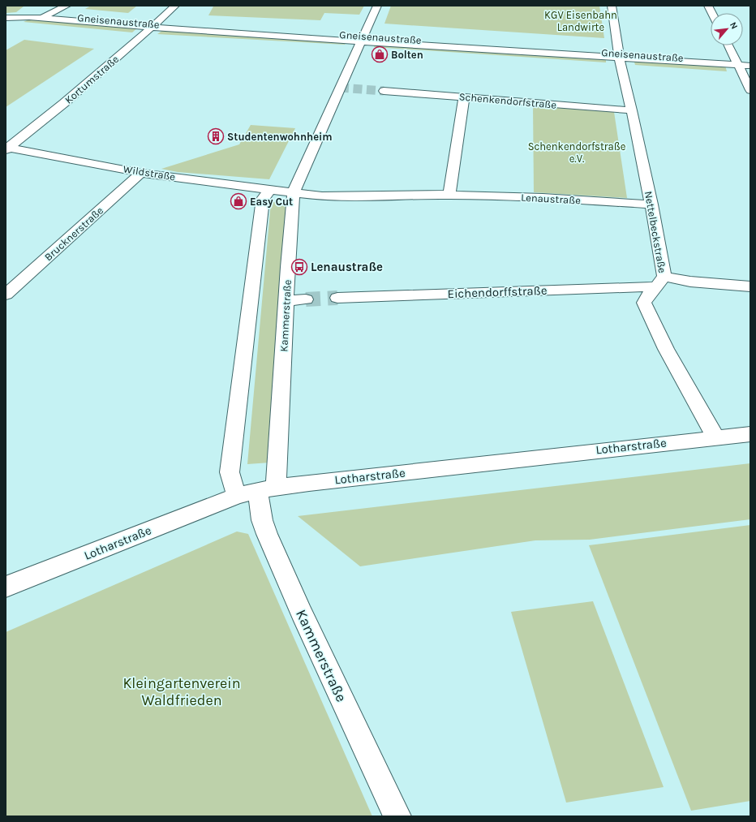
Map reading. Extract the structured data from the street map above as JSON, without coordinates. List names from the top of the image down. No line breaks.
{"streets":{"street":["Gneisenaustraße","Kortumstraße","Schenkendorfstraße","Wildstraße","Lenaustraße","Nettelbeckstraße","Brucknerstraße","Eichendorffstraße","Kammerstraße","Lotharstraße"]},"crossings":[["Gneisenaustraße","Kortumstraße"],["Gneisenaustraße","Nettelbeckstraße"],["Gneisenaustraße","Kammerstraße"],["Kortumstraße","Wildstraße"],["Schenkendorfstraße","Nettelbeckstraße"],["Wildstraße","Lenaustraße"],["Wildstraße","Brucknerstraße"],["Wildstraße","Kammerstraße"],["Lenaustraße","Nettelbeckstraße"],["Lenaustraße","Kammerstraße"],["Nettelbeckstraße","Eichendorffstraße"],["Nettelbeckstraße","Lotharstraße"],["Kammerstraße","Lotharstraße"]],"parks":["KGV Eisenbahn Landwirte","Schenkendorfstraße e.V.","Kleingartenverein Waldfrieden"],"places":{"shop":["Bolten","Easy Cut"],"building":["Studentenwohnheim"],"bus stop":["Lenaustraße"]},"north":"top right"}
